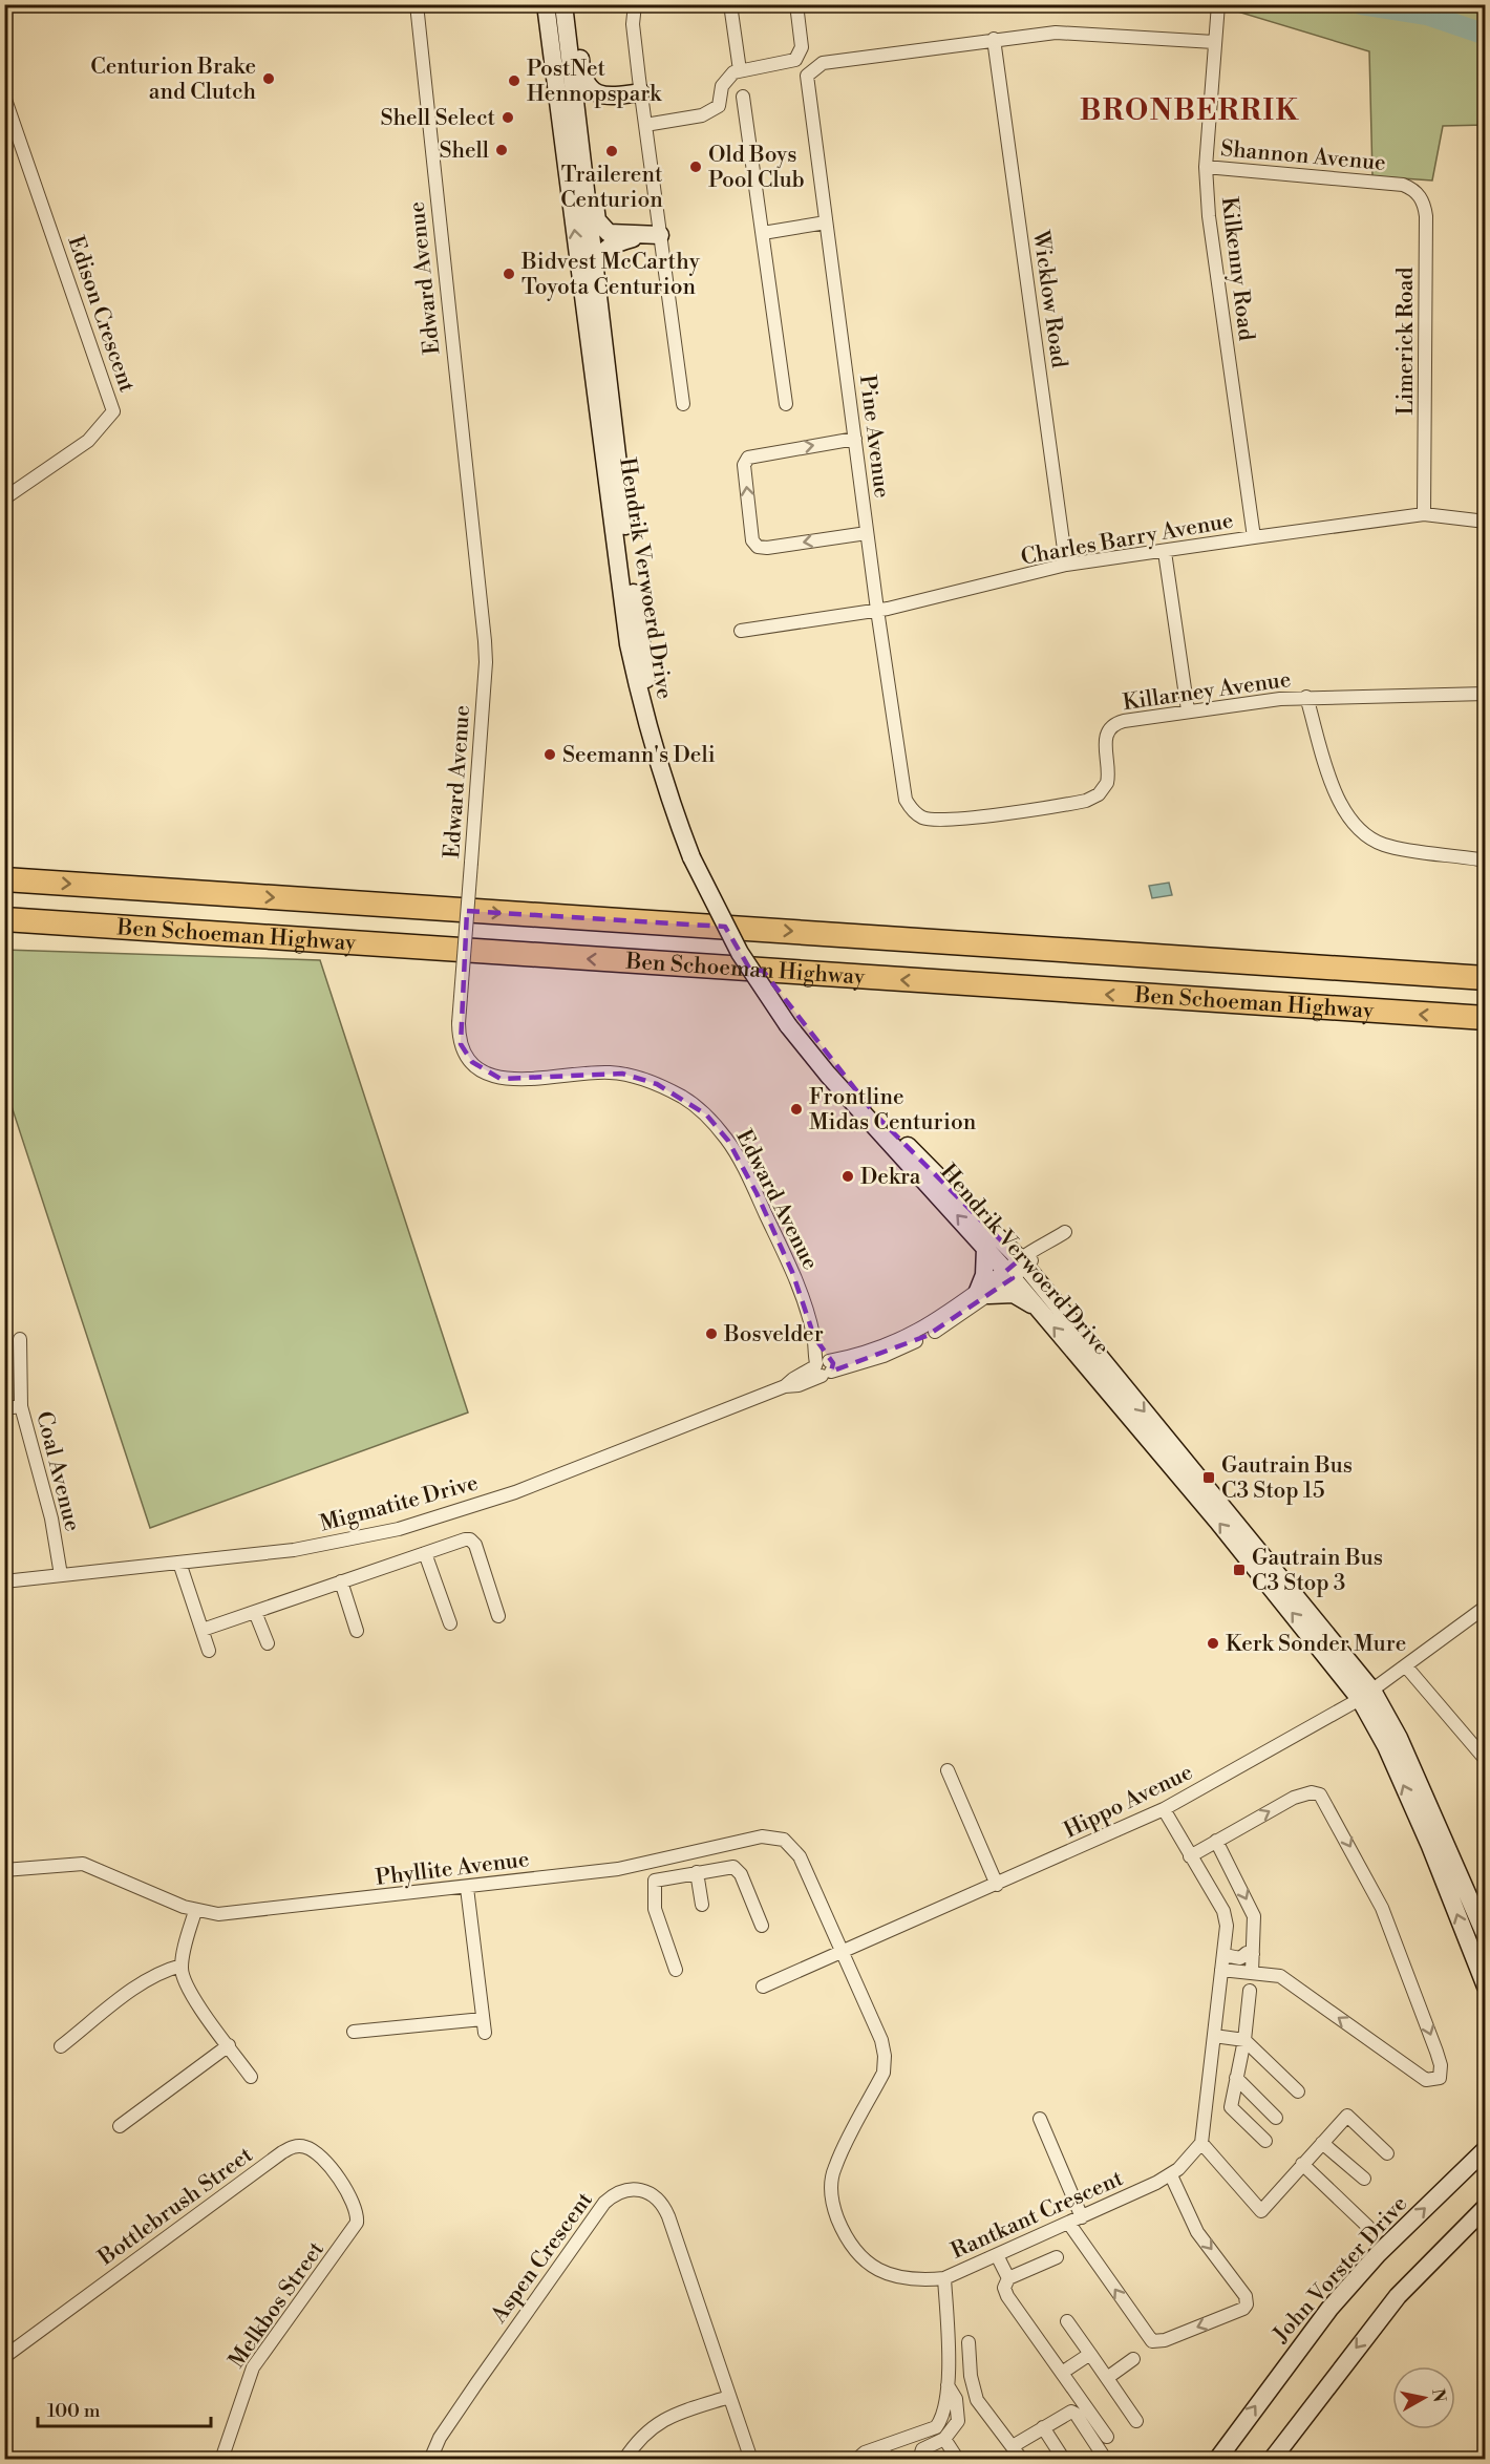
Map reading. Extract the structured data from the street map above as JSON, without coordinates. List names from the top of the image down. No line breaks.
{"streets":{"highway":["Ben Schoeman Highway"],"main road":["Hendrik Verwoerd Drive","John Vorster Drive"],"street":["Shannon Avenue","Kilkenny Road","Edward Avenue","Wicklow Road","Edison Crescent","Limerick Road","Pine Avenue","Charles Barry Avenue","Killarney Avenue","Coal Avenue","Migmatite Drive","Hippo Avenue","Phyllite Avenue","Bottlebrush Street","Rantkant Crescent","Aspen Crescent","Melkbos Street"]},"crossings":[["Shannon Avenue","Kilkenny Road"],["Shannon Avenue","Limerick Road"],["Kilkenny Road","Charles Barry Avenue"],["Edward Avenue","Migmatite Drive"],["Wicklow Road","Pine Avenue"],["Wicklow Road","Charles Barry Avenue"],["Limerick Road","Charles Barry Avenue"],["Pine Avenue","Charles Barry Avenue"],["Pine Avenue","Killarney Avenue"],["Hendrik Verwoerd Drive","Migmatite Drive"],["Hendrik Verwoerd Drive","Hippo Avenue"],["Coal Avenue","Migmatite Drive"],["Hippo Avenue","Phyllite Avenue"],["Hippo Avenue","Rantkant Crescent"],["Phyllite Avenue","Rantkant Crescent"],["Bottlebrush Street","Melkbos Street"]],"districts":["BRONBERRIK"],"places":{"other":["Centurion Brake and Clutch","PostNet Hennopspark","Shell Select","Shell","Trailerent Centurion","Old Boys Pool Club","Bidvest McCarthy Toyota Centurion","Seemann's Deli","Frontline Midas Centurion","Dekra","Bosvelder","Kerk Sonder Mure"],"transit":["Gautrain Bus C3 Stop 15","Gautrain Bus C3 Stop 3"]},"scale_bar":"100 m","north":"right"}
